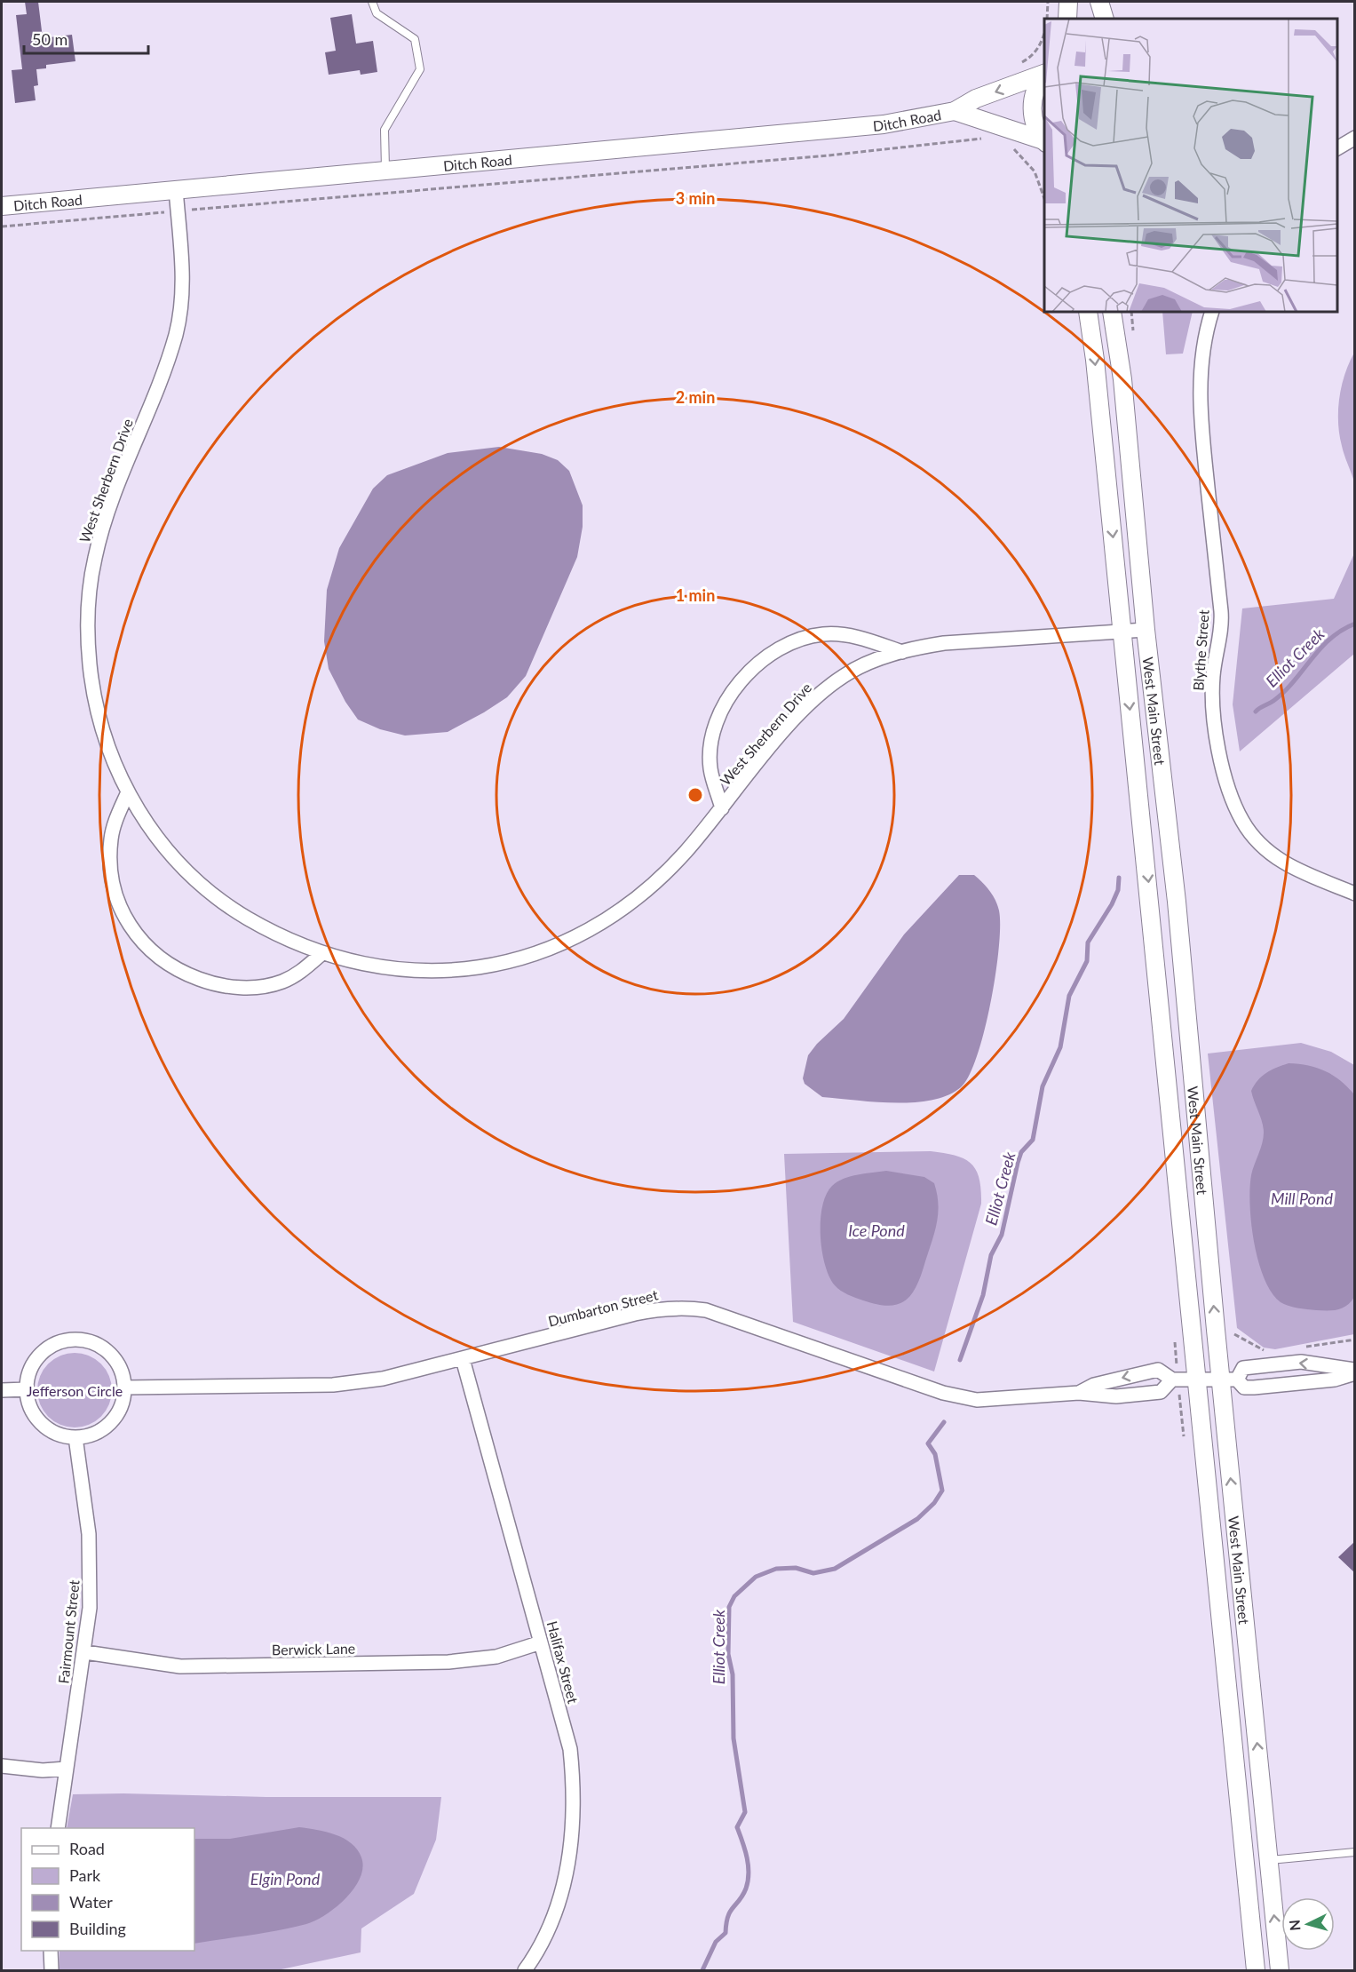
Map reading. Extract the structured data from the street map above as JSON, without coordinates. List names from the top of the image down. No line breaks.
{"streets":{"street":["Ditch Road","West Sherbern Drive","Blythe Street","West Main Street","Dumbarton Street","Fairmount Street","Berwick Lane","Halifax Street"]},"crossings":[["Ditch Road","West Sherbern Drive"],["West Sherbern Drive","West Main Street"],["West Main Street","Dumbarton Street"],["Dumbarton Street","Fairmount Street"],["Dumbarton Street","Halifax Street"],["Fairmount Street","Berwick Lane"],["Berwick Lane","Halifax Street"]],"water":["Elliot Creek","Mill Pond","Ice Pond","Elgin Pond"],"parks":["Jefferson Circle"],"legend":["Road","Park","Water","Building"],"scale_bar":"50 m","north":"left","rings":["3 min","2 min","1 min"]}
